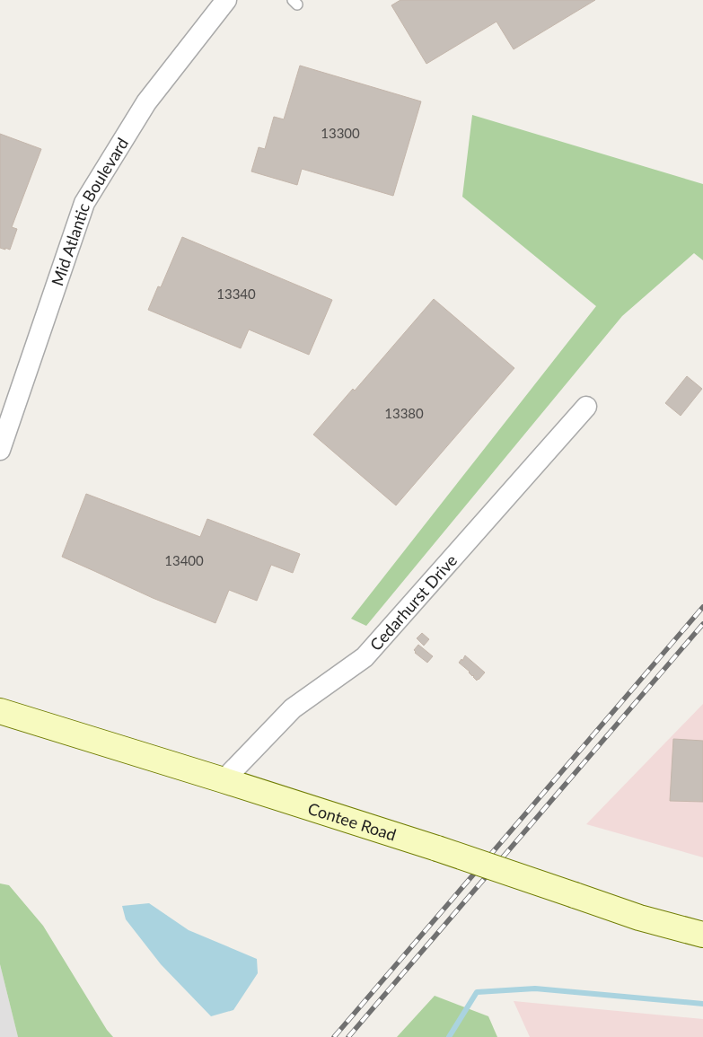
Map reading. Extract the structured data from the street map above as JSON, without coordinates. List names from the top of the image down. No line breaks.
{"streets":{"street":["Mid Atlantic Boulevard","Cedarhurst Drive","Contee Road"]},"crossings":[["Cedarhurst Drive","Contee Road"]],"house_numbers":["13300","13340","13380","13400"]}
